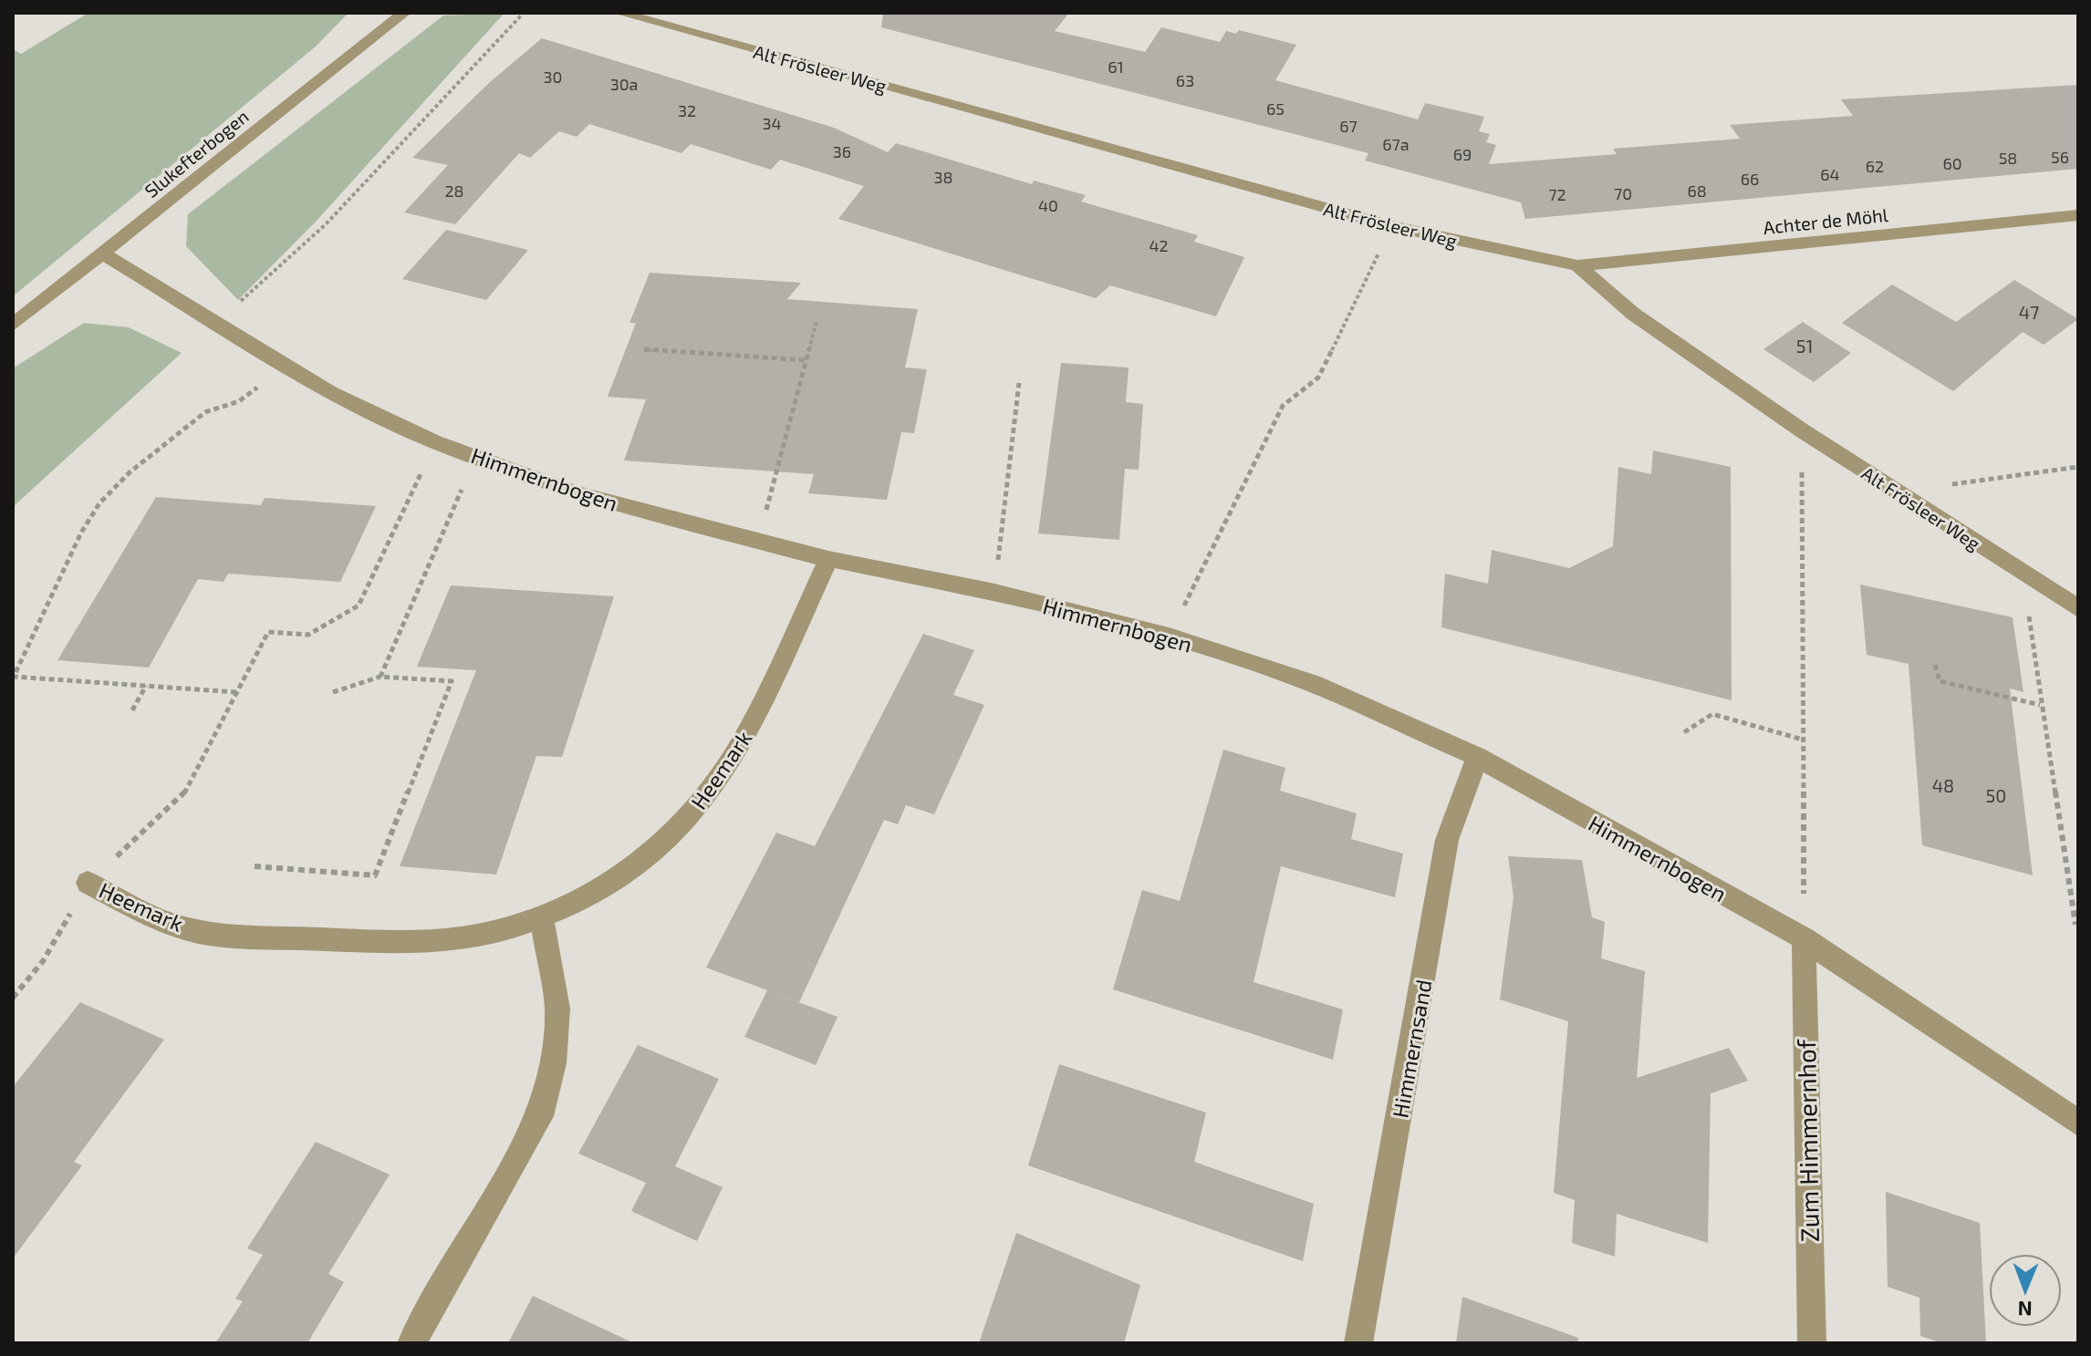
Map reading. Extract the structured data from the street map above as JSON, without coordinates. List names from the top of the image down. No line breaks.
{"streets":{"street":["Alt Frösleer Weg","Slukefterbogen","Achter de Möhl","Himmernbogen","Heemark","Himmernsand","Zum Himmernhof"]},"crossings":[["Alt Frösleer Weg","Achter de Möhl"],["Slukefterbogen","Himmernbogen"],["Himmernbogen","Heemark"],["Himmernbogen","Himmernsand"],["Himmernbogen","Zum Himmernhof"]],"house_numbers":["61","30","63","30a","65","32","34","67","67a","36","69","56","58","60","62","64","38","66","28","68","70","72","40","42","47","51","48","50"],"north":"bottom"}
